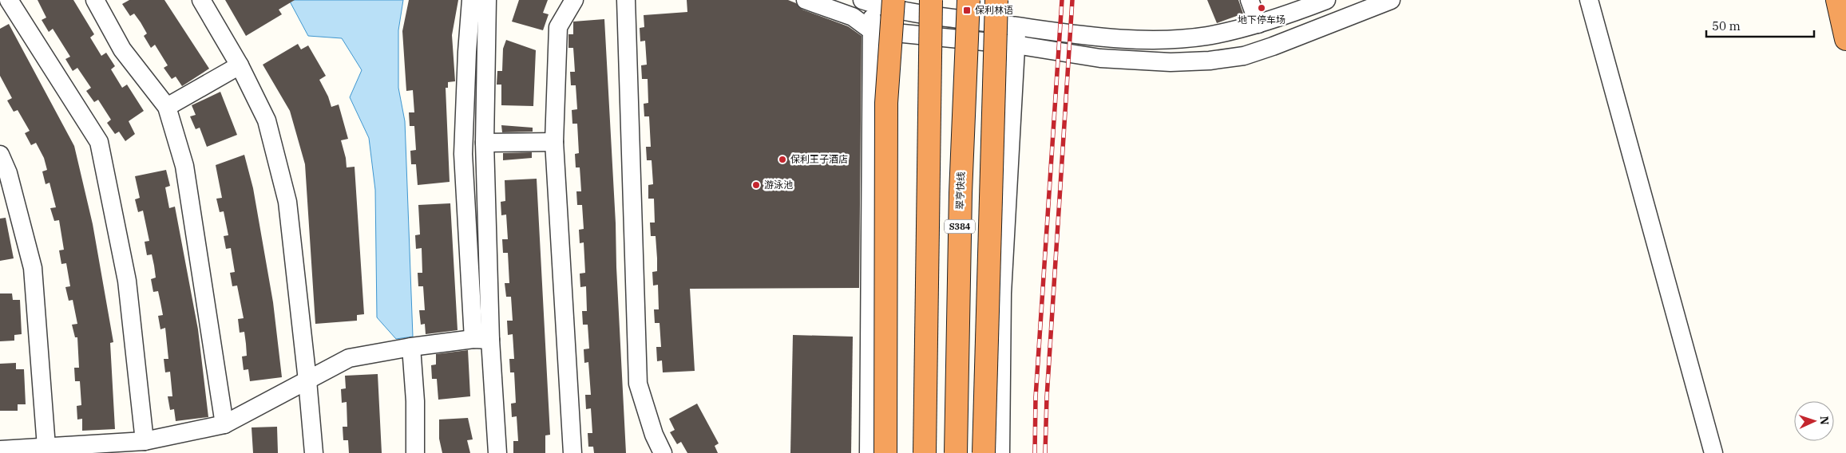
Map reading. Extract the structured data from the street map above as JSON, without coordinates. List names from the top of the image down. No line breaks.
{"streets":{"highway":["翠亨快线","S384"]},"places":{"other":["地下停车场","保利王子酒店","游泳池"],"transit":["保利林语"]},"scale_bar":"50 m","north":"right"}
